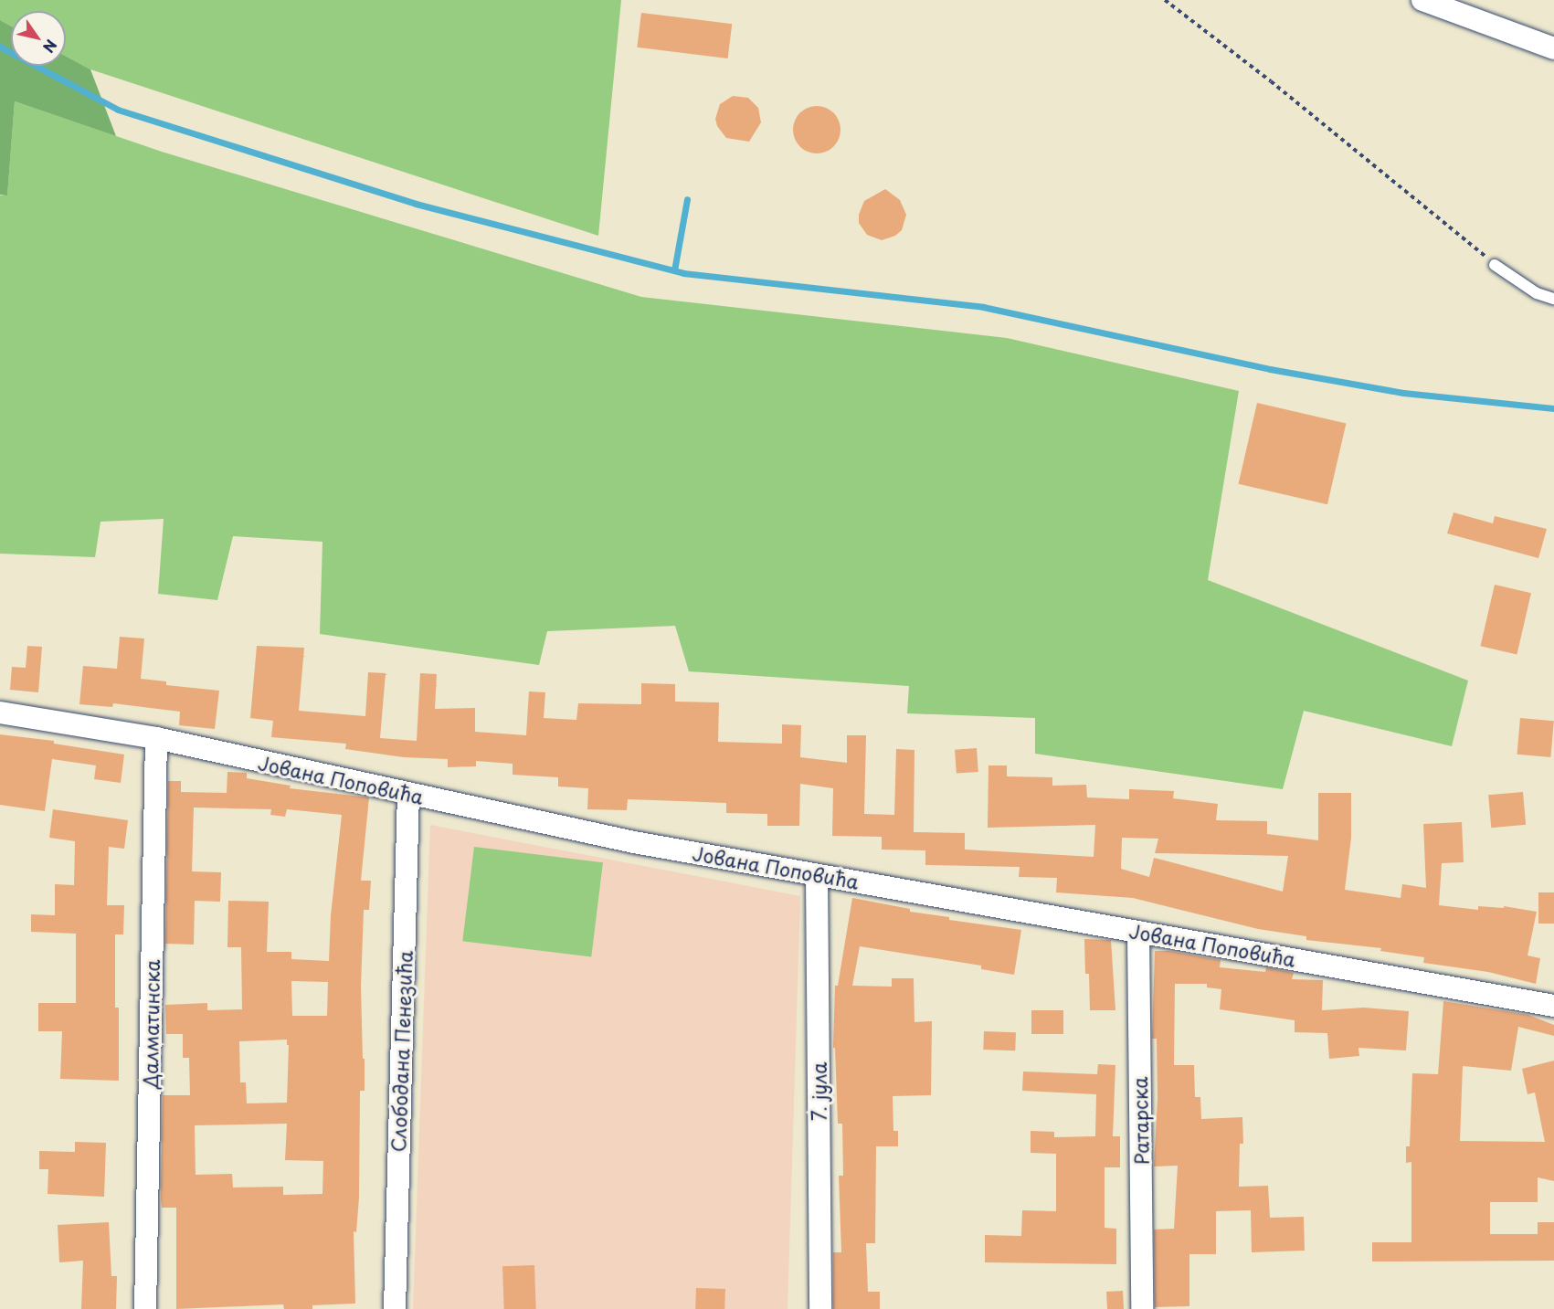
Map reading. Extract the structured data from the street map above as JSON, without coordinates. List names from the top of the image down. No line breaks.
{"streets":{"street":["Јована Поповића","Далматинска","Слободана Пенезића","7. јула","Ратарска"]},"crossings":[["Јована Поповића","Далматинска"],["Јована Поповића","Слободана Пенезића"],["Јована Поповића","7. јула"],["Јована Поповића","Ратарска"]],"north":"bottom right"}
